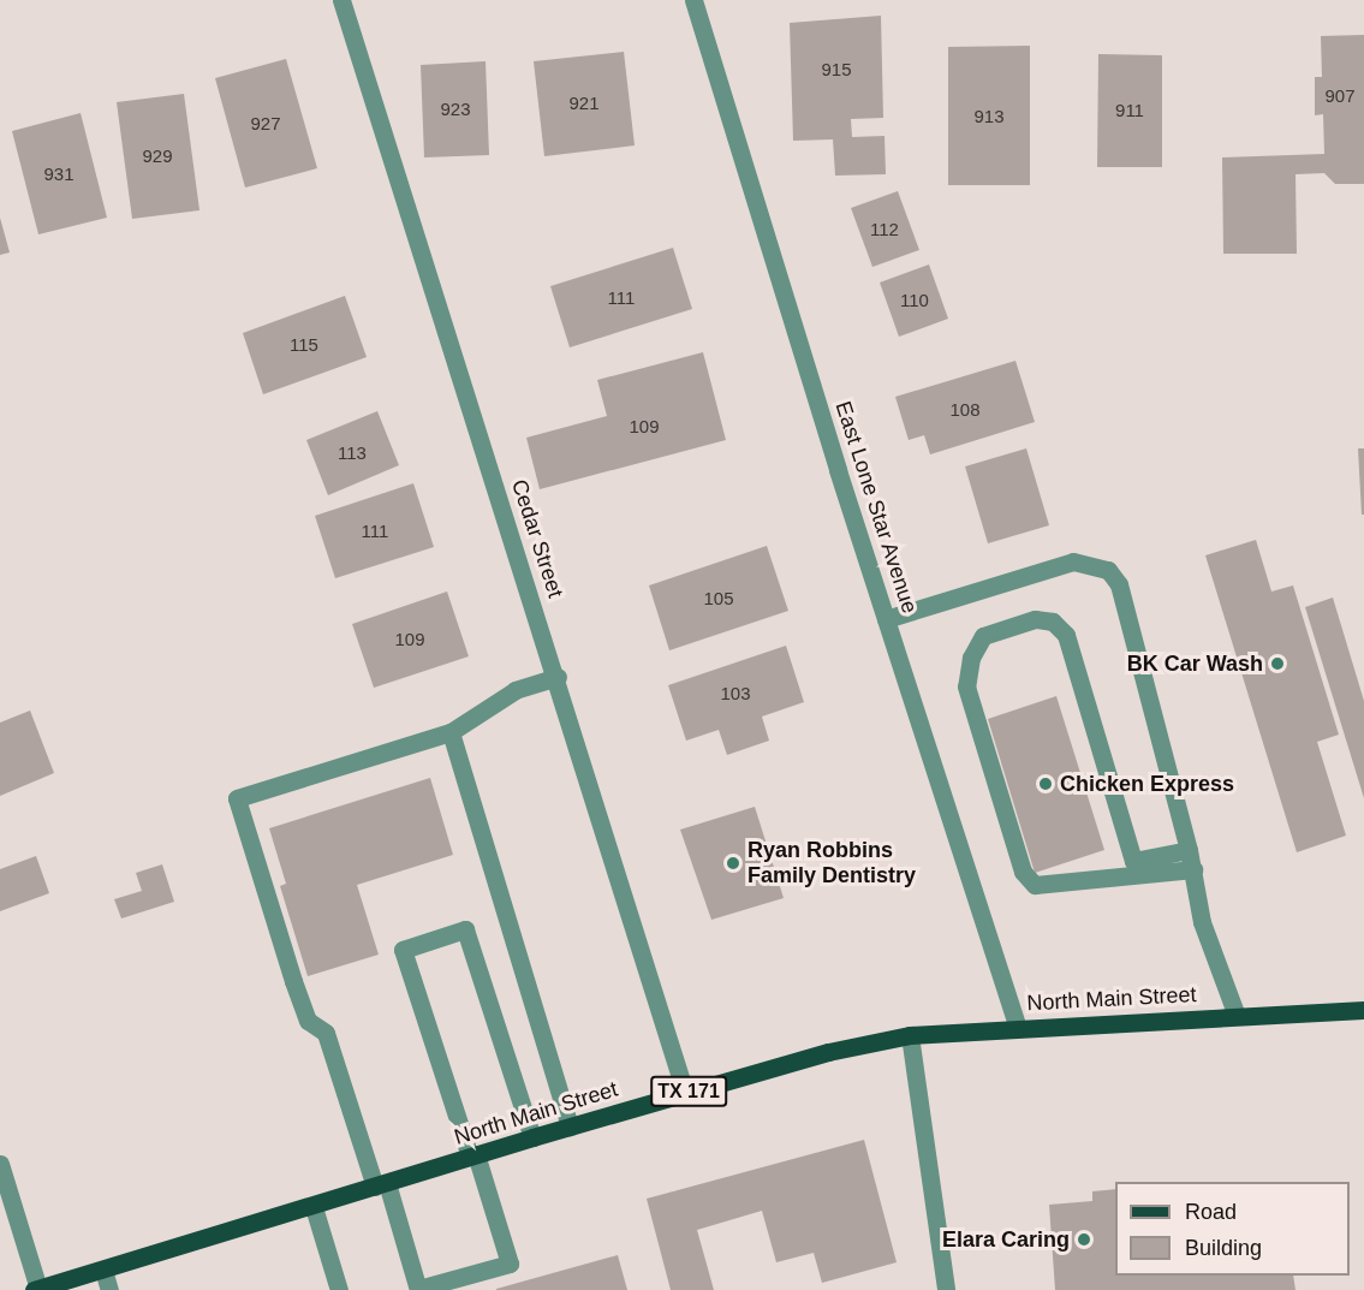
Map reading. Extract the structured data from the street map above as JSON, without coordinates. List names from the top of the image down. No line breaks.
{"streets":{"main road":["North Main Street","TX 171"],"street":["East Lone Star Avenue","Cedar Street"]},"crossings":[["East Lone Star Avenue","North Main Street"],["Cedar Street","North Main Street"]],"places":["BK Car Wash","Chicken Express","Ryan Robbins Family Dentistry","Elara Caring"],"house_numbers":["915","907","921","923","911","913","927","929","931","112","111","110","115","108","109","113","111","105","109","103"],"legend":["Road","Building"]}
